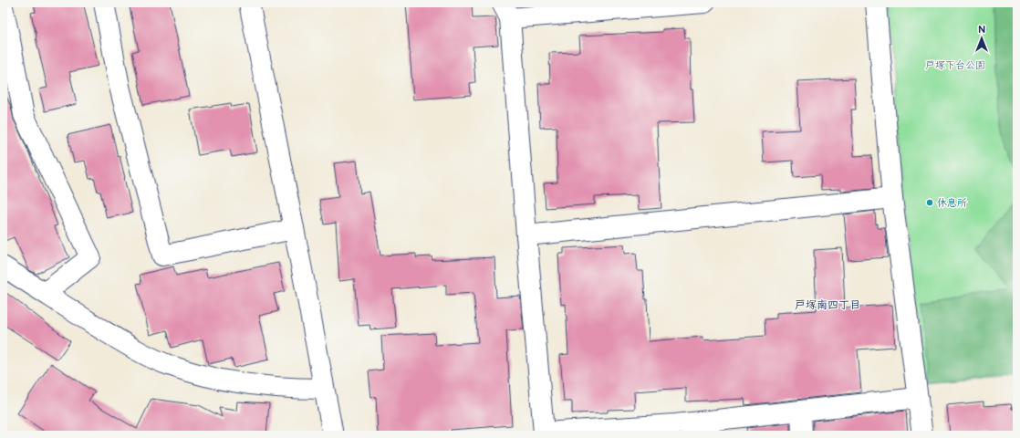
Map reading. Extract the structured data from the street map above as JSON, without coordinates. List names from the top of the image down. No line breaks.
{"districts":["戸塚南四丁目"],"parks":["戸塚下台公園"],"places":["休息所"],"north":"top"}
